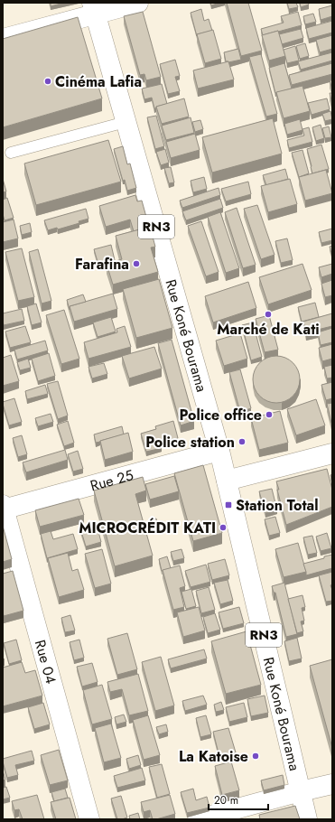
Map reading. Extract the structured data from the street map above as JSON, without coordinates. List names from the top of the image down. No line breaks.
{"streets":{"main road":["RN3","Rue Koné Bourama","Rue 25","Rue 04"]},"crossings":[["Rue Koné Bourama","Rue 25"],["Rue 25","Rue 04"]],"places":{"other":["Cinéma Lafia","Farafina","Marché de Kati","Police office","Police station","MICROCRÉDIT KATI","La Katoise"],"transit":["Station Total"]},"scale_bar":"20 m"}
